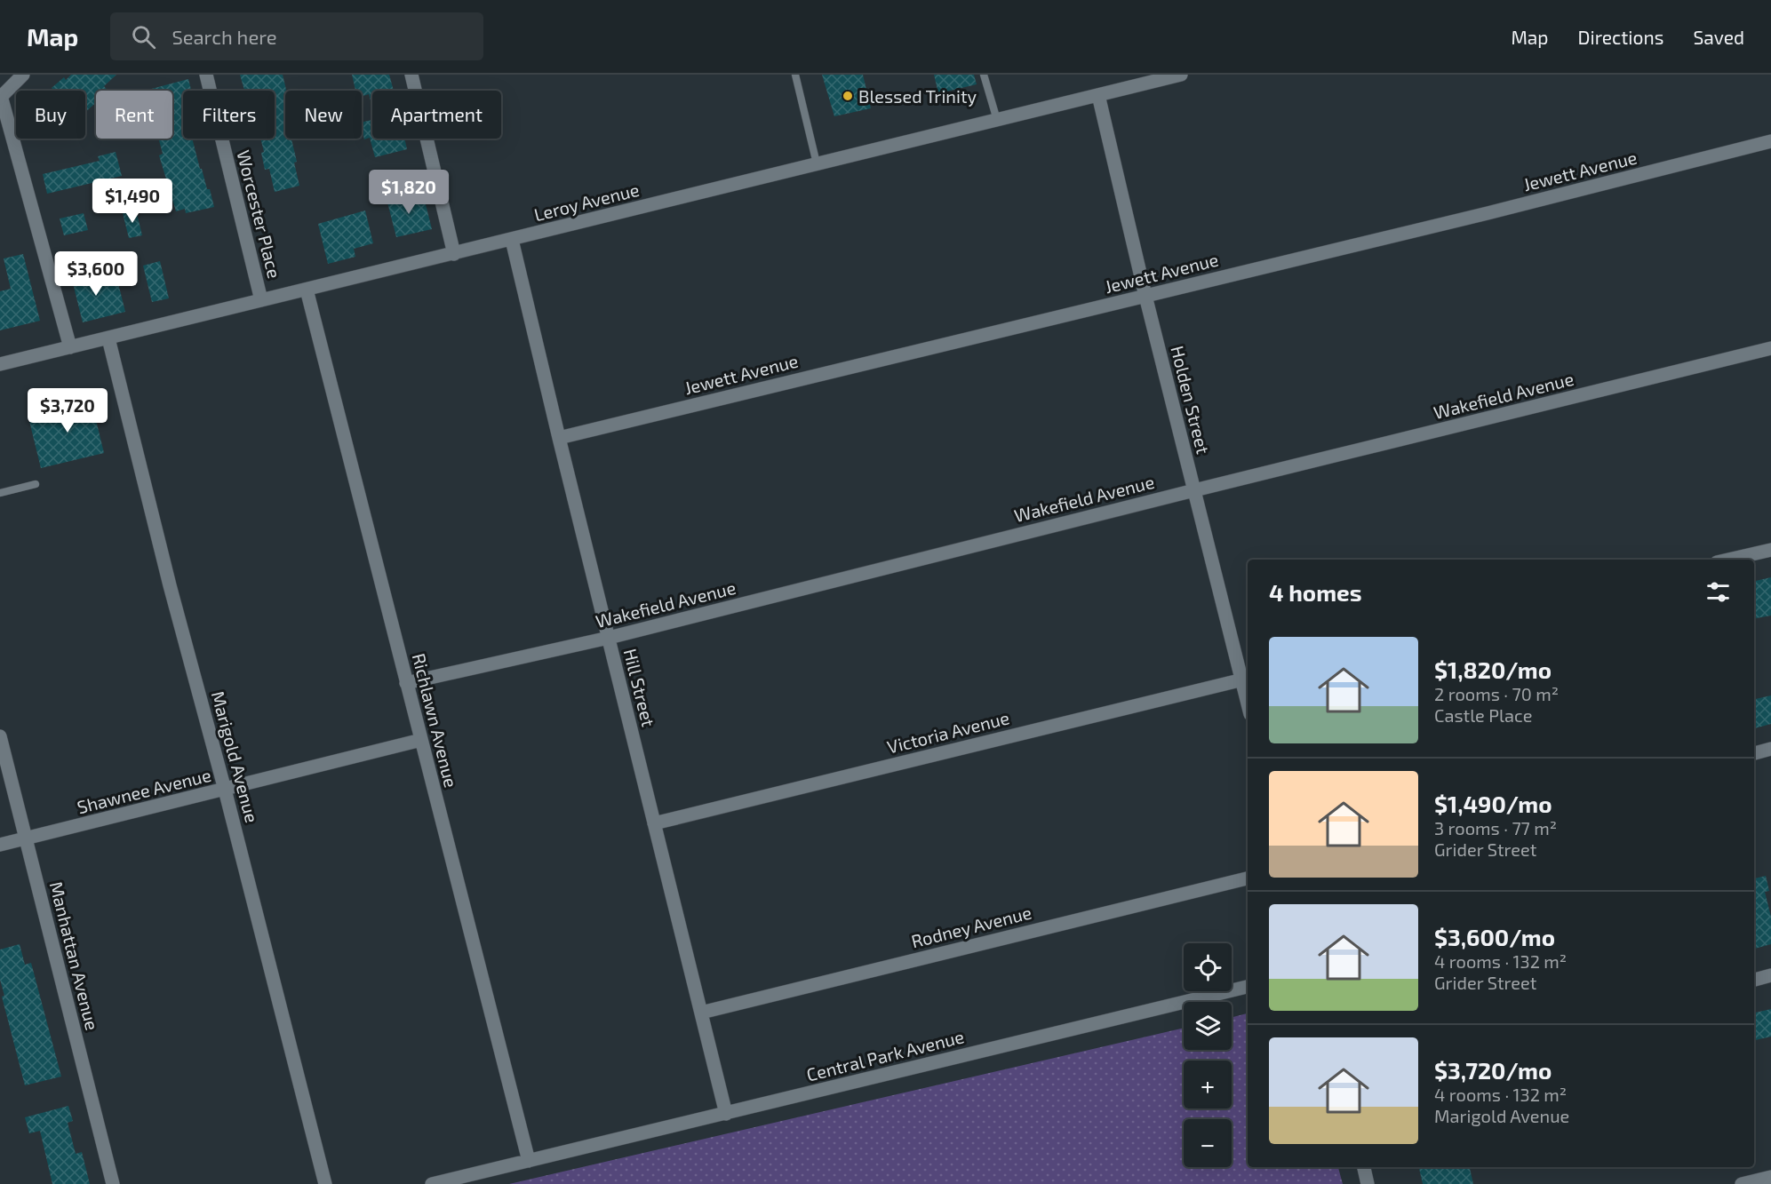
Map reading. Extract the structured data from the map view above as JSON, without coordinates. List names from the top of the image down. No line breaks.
{"streets":{"street":["Jewett Avenue","Leroy Avenue","Worcester Place","Wakefield Avenue","Holden Street","Hill Street","Richlawn Avenue","Victoria Avenue","Marigold Avenue","Shawnee Avenue","Rodney Avenue","Manhattan Avenue","Central Park Avenue"]},"crossings":[["Jewett Avenue","Holden Street"],["Jewett Avenue","Hill Street"],["Leroy Avenue","Worcester Place"],["Leroy Avenue","Holden Street"],["Leroy Avenue","Hill Street"],["Leroy Avenue","Richlawn Avenue"],["Leroy Avenue","Marigold Avenue"],["Wakefield Avenue","Holden Street"],["Wakefield Avenue","Hill Street"],["Wakefield Avenue","Richlawn Avenue"],["Holden Street","Victoria Avenue"],["Hill Street","Victoria Avenue"],["Hill Street","Rodney Avenue"],["Hill Street","Central Park Avenue"],["Richlawn Avenue","Shawnee Avenue"],["Richlawn Avenue","Central Park Avenue"],["Marigold Avenue","Shawnee Avenue"],["Shawnee Avenue","Manhattan Avenue"]],"places":["Blessed Trinity"],"page":{"header":"Map","search":"Search here","nav":["Map","Directions","Saved"],"chip":["Buy","Rent","Filters","New","Apartment"],"price":["$1,820","$1,490","$3,600","$3,720"],"heading":"4 homes","list":[{"name":"$1,820/mo","note":"2 rooms · 70 m² · Castle Place"},{"name":"$1,490/mo","note":"3 rooms · 77 m² · Grider Street"},{"name":"$3,600/mo","note":"4 rooms · 132 m² · Grider Street"},{"name":"$3,720/mo","note":"4 rooms · 132 m² · Marigold Avenue"}],"map_buttons":["+","−"]}}
